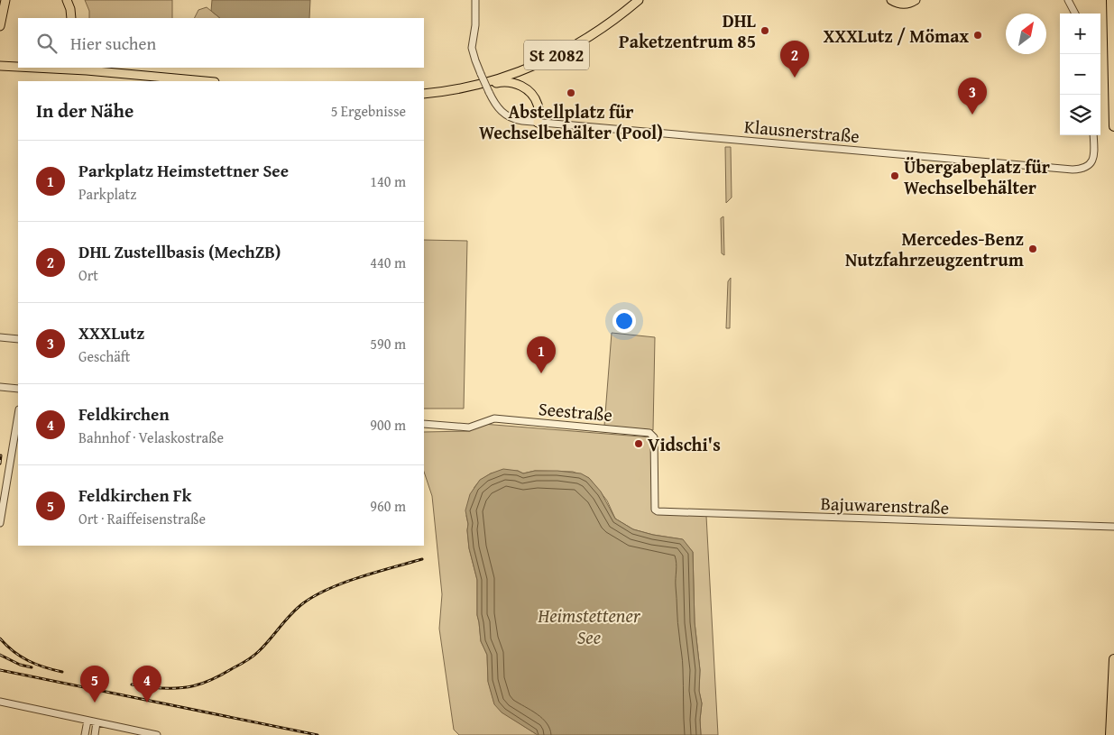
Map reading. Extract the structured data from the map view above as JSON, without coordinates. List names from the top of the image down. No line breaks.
{"streets":{"main road":["St 2082"],"street":["Klausnerstraße","Seestraße","Bajuwarenstraße"]},"crossings":[["Seestraße","Bajuwarenstraße"]],"water":["Heimstettener See"],"places":["DHL Paketzentrum 85","XXXLutz / Mömax","Abstellplatz für Wechselbehälter (Pool)","Übergabeplatz für Wechselbehälter","Mercedes-Benz Nutzfahrzeugzentrum","Vidschi's"],"north":"top right","page":{"map_buttons":["+","−"],"search":"Hier suchen","pins":["2","3","1","4","5"],"heading":["In der Nähe","5 Ergebnisse"],"list":[{"mark":"1","name":"Parkplatz Heimstettner See","note":"Parkplatz","value":"140 m"},{"mark":"2","name":"DHL Zustellbasis (MechZB)","note":"Ort","value":"440 m"},{"mark":"3","name":"XXXLutz","note":"Geschäft","value":"590 m"},{"mark":"4","name":"Feldkirchen","note":"Bahnhof · Velaskostraße","value":"900 m"},{"mark":"5","name":"Feldkirchen Fk","note":"Ort · Raiffeisenstraße","value":"960 m"}]}}
